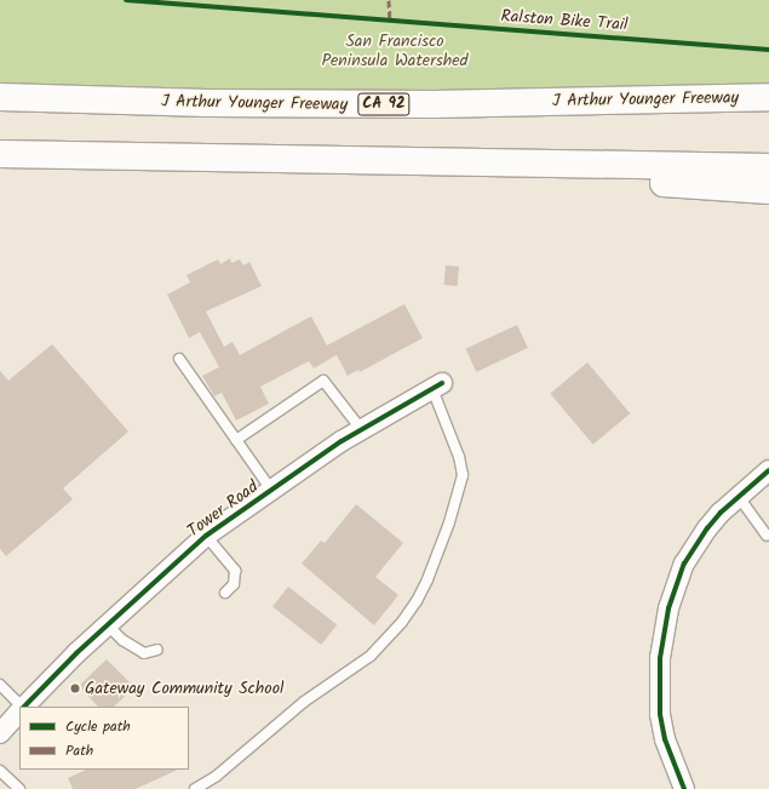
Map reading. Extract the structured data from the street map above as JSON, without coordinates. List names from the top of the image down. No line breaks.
{"streets":{"highway":["J Arthur Younger Freeway","CA 92"],"street":["Tower Road"],"cycle path":["Ralston Bike Trail"]},"parks":["San Francisco Peninsula Watershed"],"places":["Gateway Community School"],"legend":["Cycle path","Path"]}
